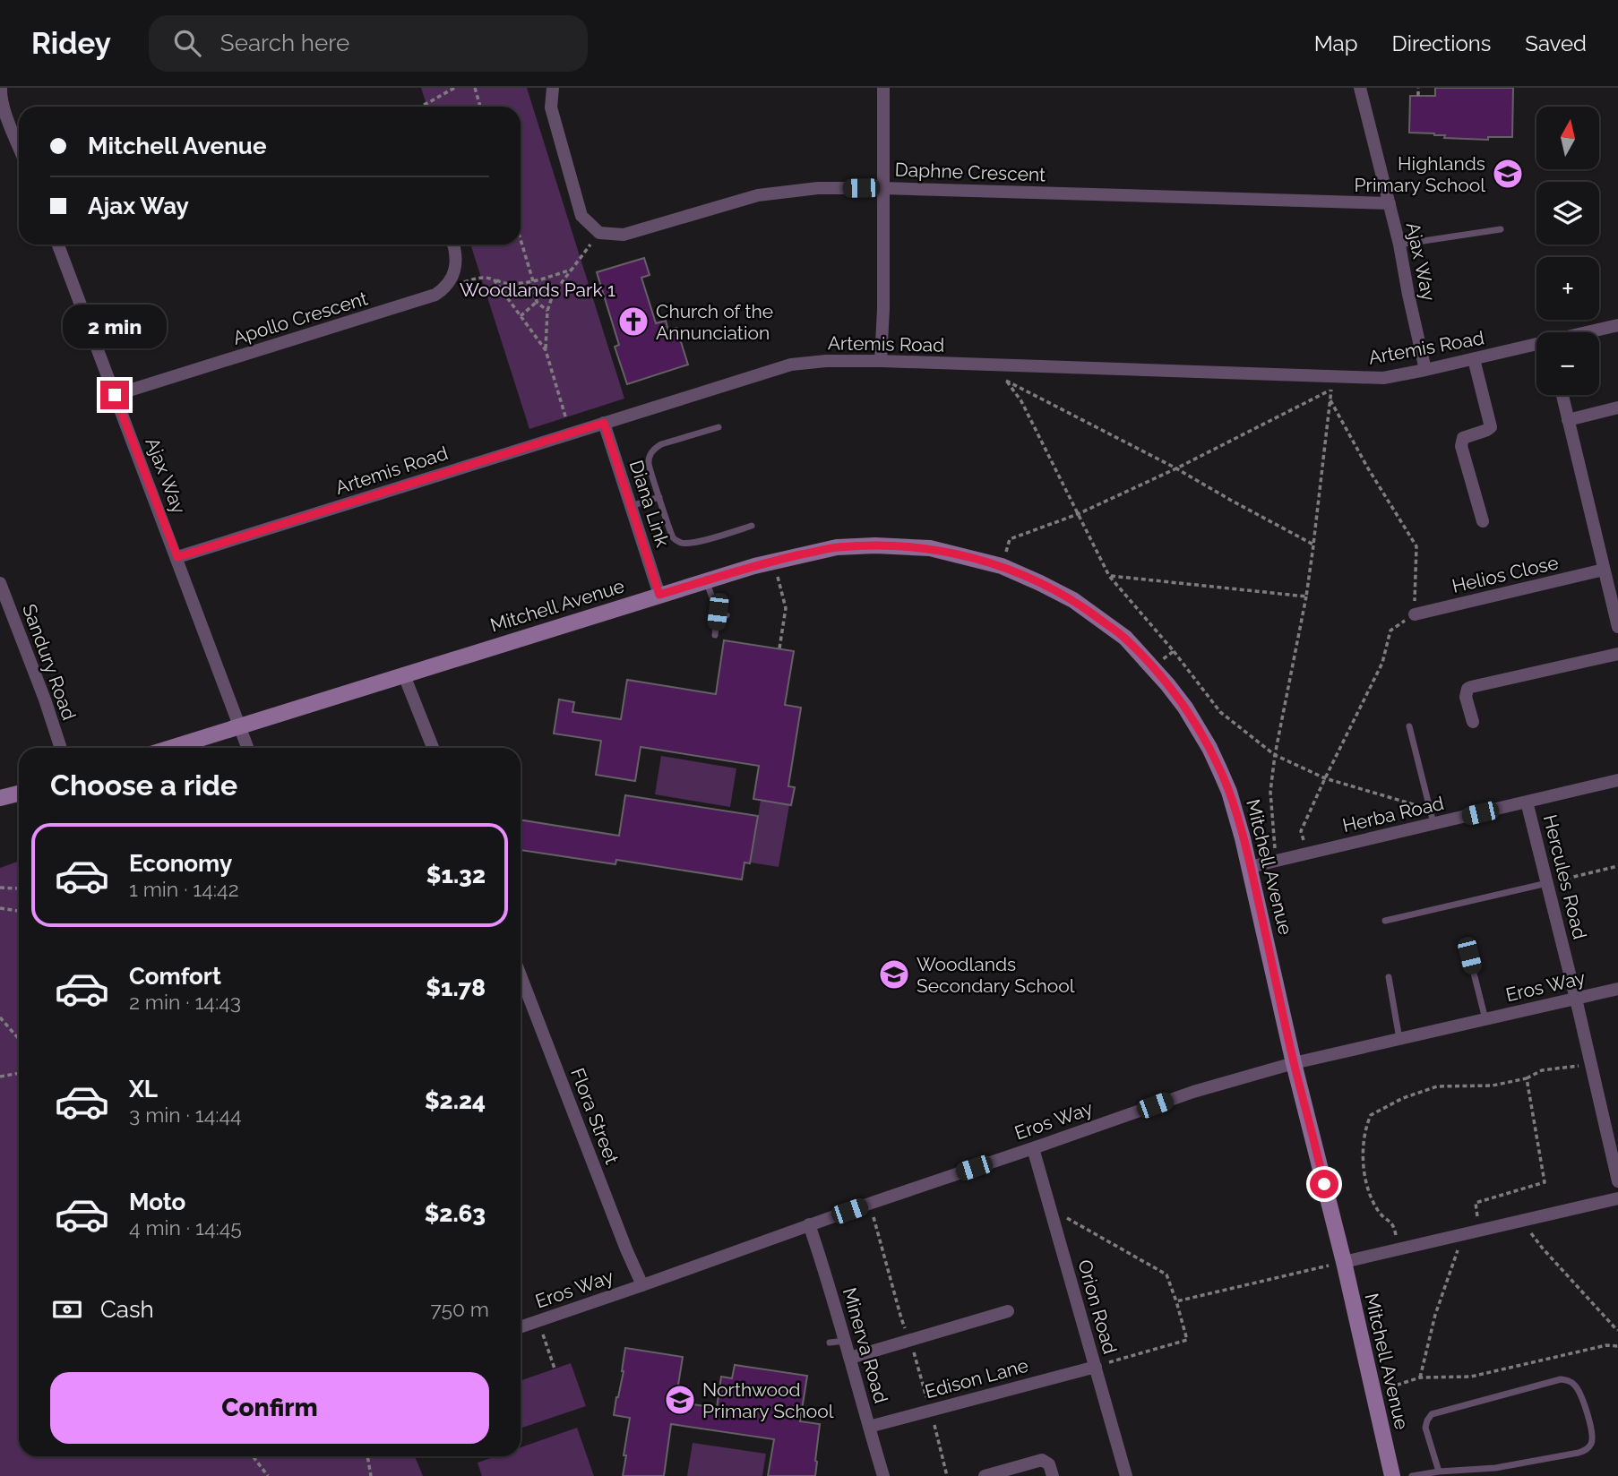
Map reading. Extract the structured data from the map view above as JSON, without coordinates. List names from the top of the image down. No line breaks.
{"streets":{"street":["Daphne Crescent","Ajax Way","Apollo Crescent","Artemis Road","Diana Link","Helios Close","Mitchell Avenue","Sandury Road","Herba Road","Hercules Road","Eros Way","Flora Street","Orion Road","Minerva Road","Edison Lane"]},"crossings":[["Daphne Crescent","Ajax Way"],["Ajax Way","Apollo Crescent"],["Ajax Way","Artemis Road"],["Ajax Way","Mitchell Avenue"],["Artemis Road","Diana Link"],["Diana Link","Mitchell Avenue"],["Mitchell Avenue","Herba Road"],["Mitchell Avenue","Eros Way"],["Herba Road","Hercules Road"],["Hercules Road","Eros Way"],["Eros Way","Flora Street"],["Eros Way","Orion Road"],["Eros Way","Minerva Road"],["Orion Road","Edison Lane"],["Minerva Road","Edison Lane"]],"parks":["Woodlands Park 1"],"places":{"school or university":["Highlands Primary School","Woodlands Secondary School","Northwood Primary School"],"church":["Church of the Annunciation"]},"north":"top","page":{"header":"Ridey","search":"Search here","nav":["Map","Directions","Saved"],"map_buttons":["+","−"],"banner":["Mitchell Avenue","Ajax Way"],"bubble":"2 min","heading":"Choose a ride","list":[{"name":"Economy","note":"1 min · 14:42","value":"$1.32"},{"name":"Comfort","note":"2 min · 14:43","value":"$1.78"},{"name":"XL","note":"3 min · 14:44","value":"$2.24"},{"name":"Moto","note":"4 min · 14:45","value":"$2.63"}],"pay":["Cash","750 m"],"buttons":"Confirm"}}
